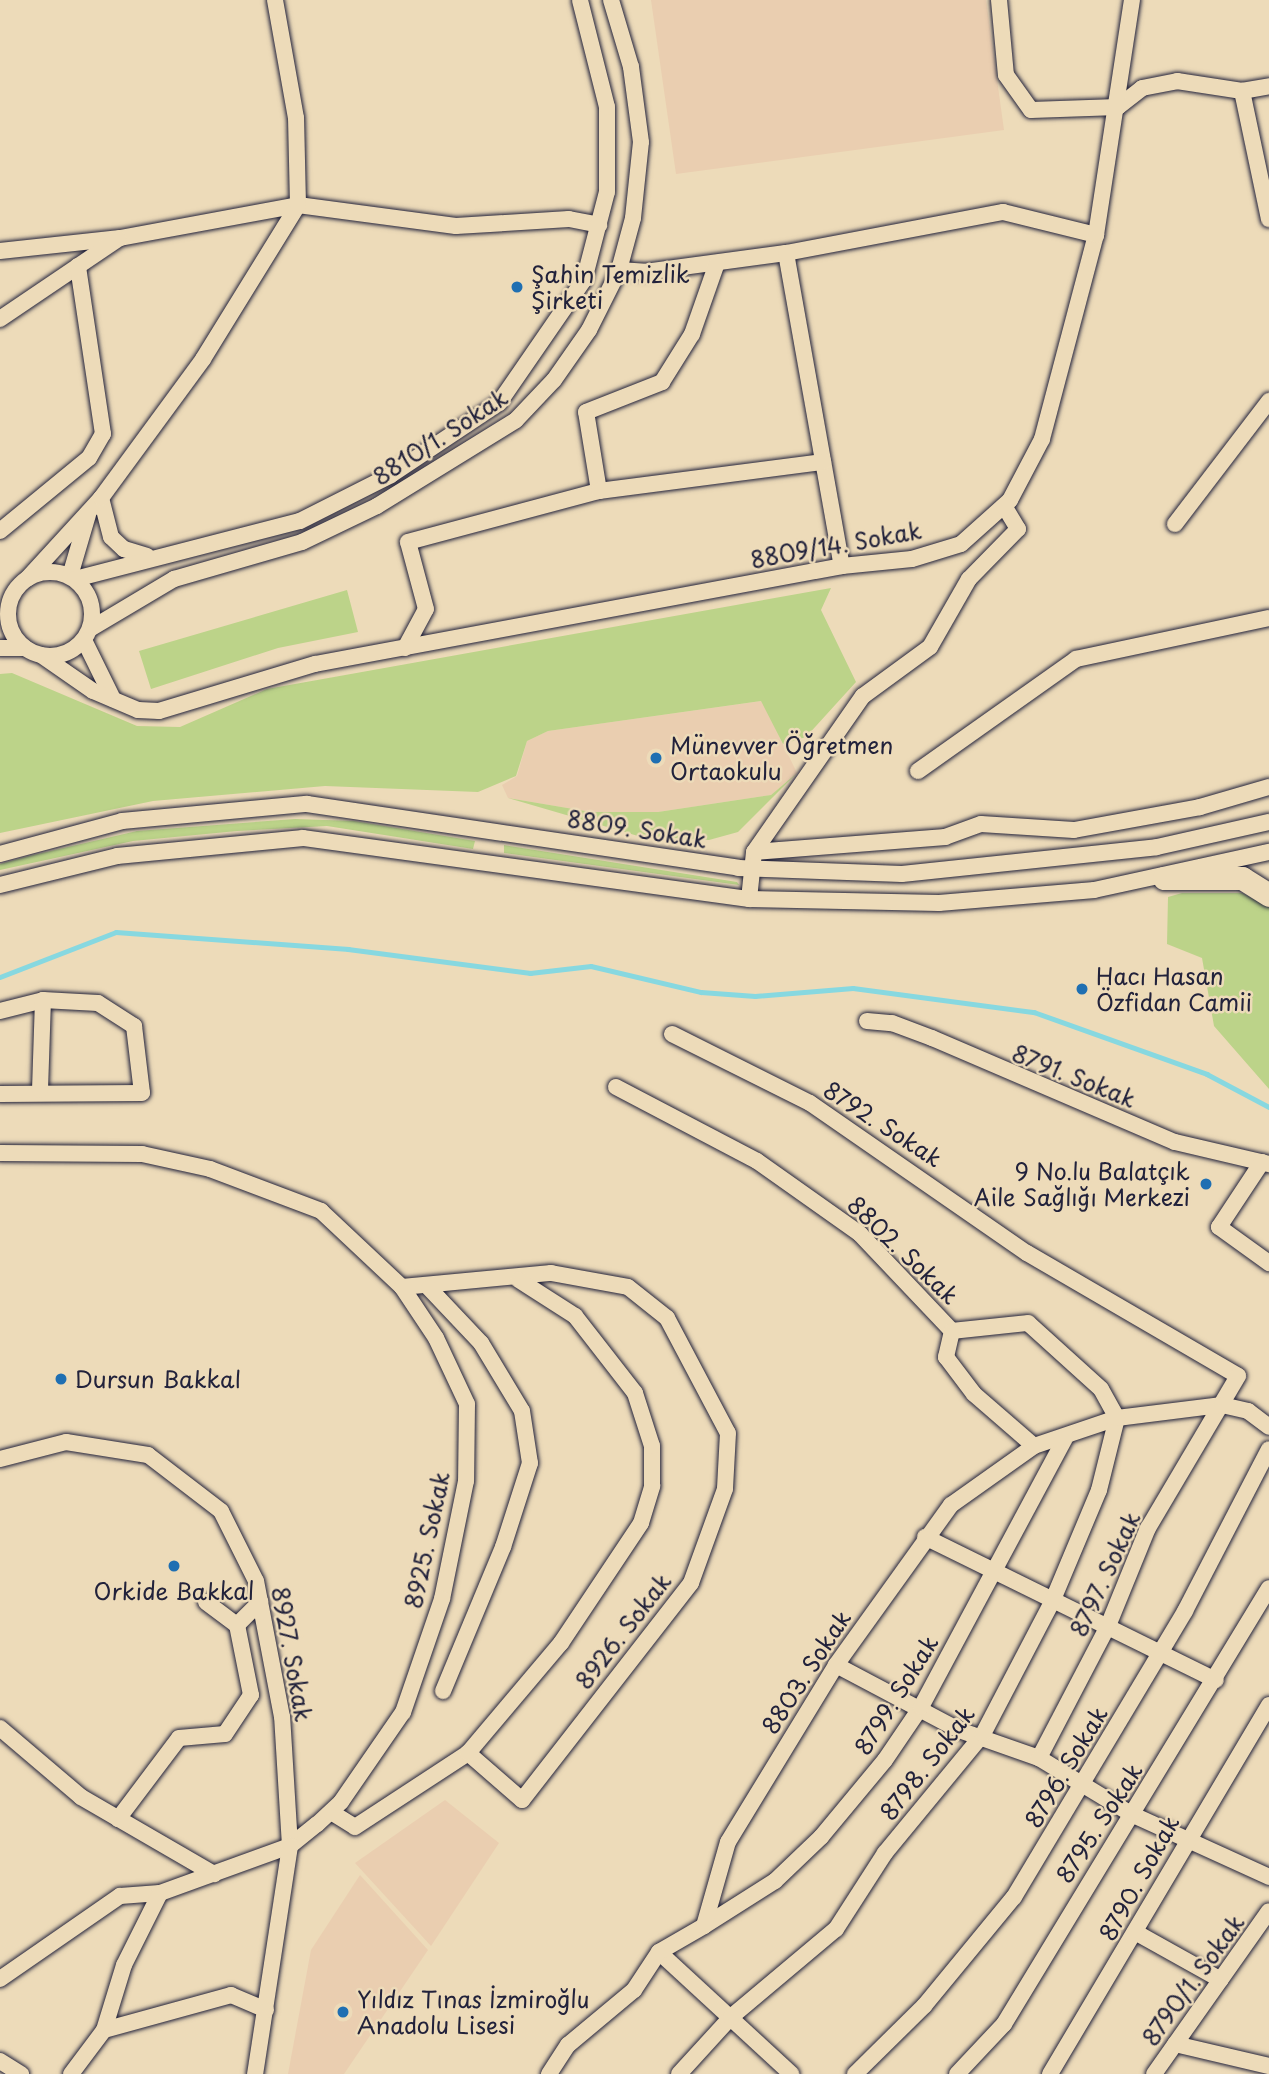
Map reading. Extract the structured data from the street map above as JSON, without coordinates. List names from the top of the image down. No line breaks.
{"streets":{"street":["8810/1. Sokak","8809/14. Sokak","8809. Sokak","8791. Sokak","8792. Sokak","8802. Sokak","8925. Sokak","8797. Sokak","8926. Sokak","8927. Sokak","8803. Sokak","8799. Sokak","8798. Sokak","8796. Sokak","8795. Sokak","8790. Sokak","8790/1. Sokak"]},"crossings":[["8810/1. Sokak","8809/14. Sokak"],["8792. Sokak","8797. Sokak"],["8802. Sokak","8803. Sokak"],["8925. Sokak","8926. Sokak"],["8797. Sokak","8803. Sokak"],["8803. Sokak","8799. Sokak"],["8803. Sokak","8798. Sokak"]],"places":["Şahin Temizlik Şirketi","Münevver Öğretmen Ortaokulu","Hacı Hasan Özfidan Camii","9 No.lu Balatçık Aile Sağlığı Merkezi","Dursun Bakkal","Orkide Bakkal","Yıldız Tınas İzmiroğlu Anadolu Lisesi"]}
